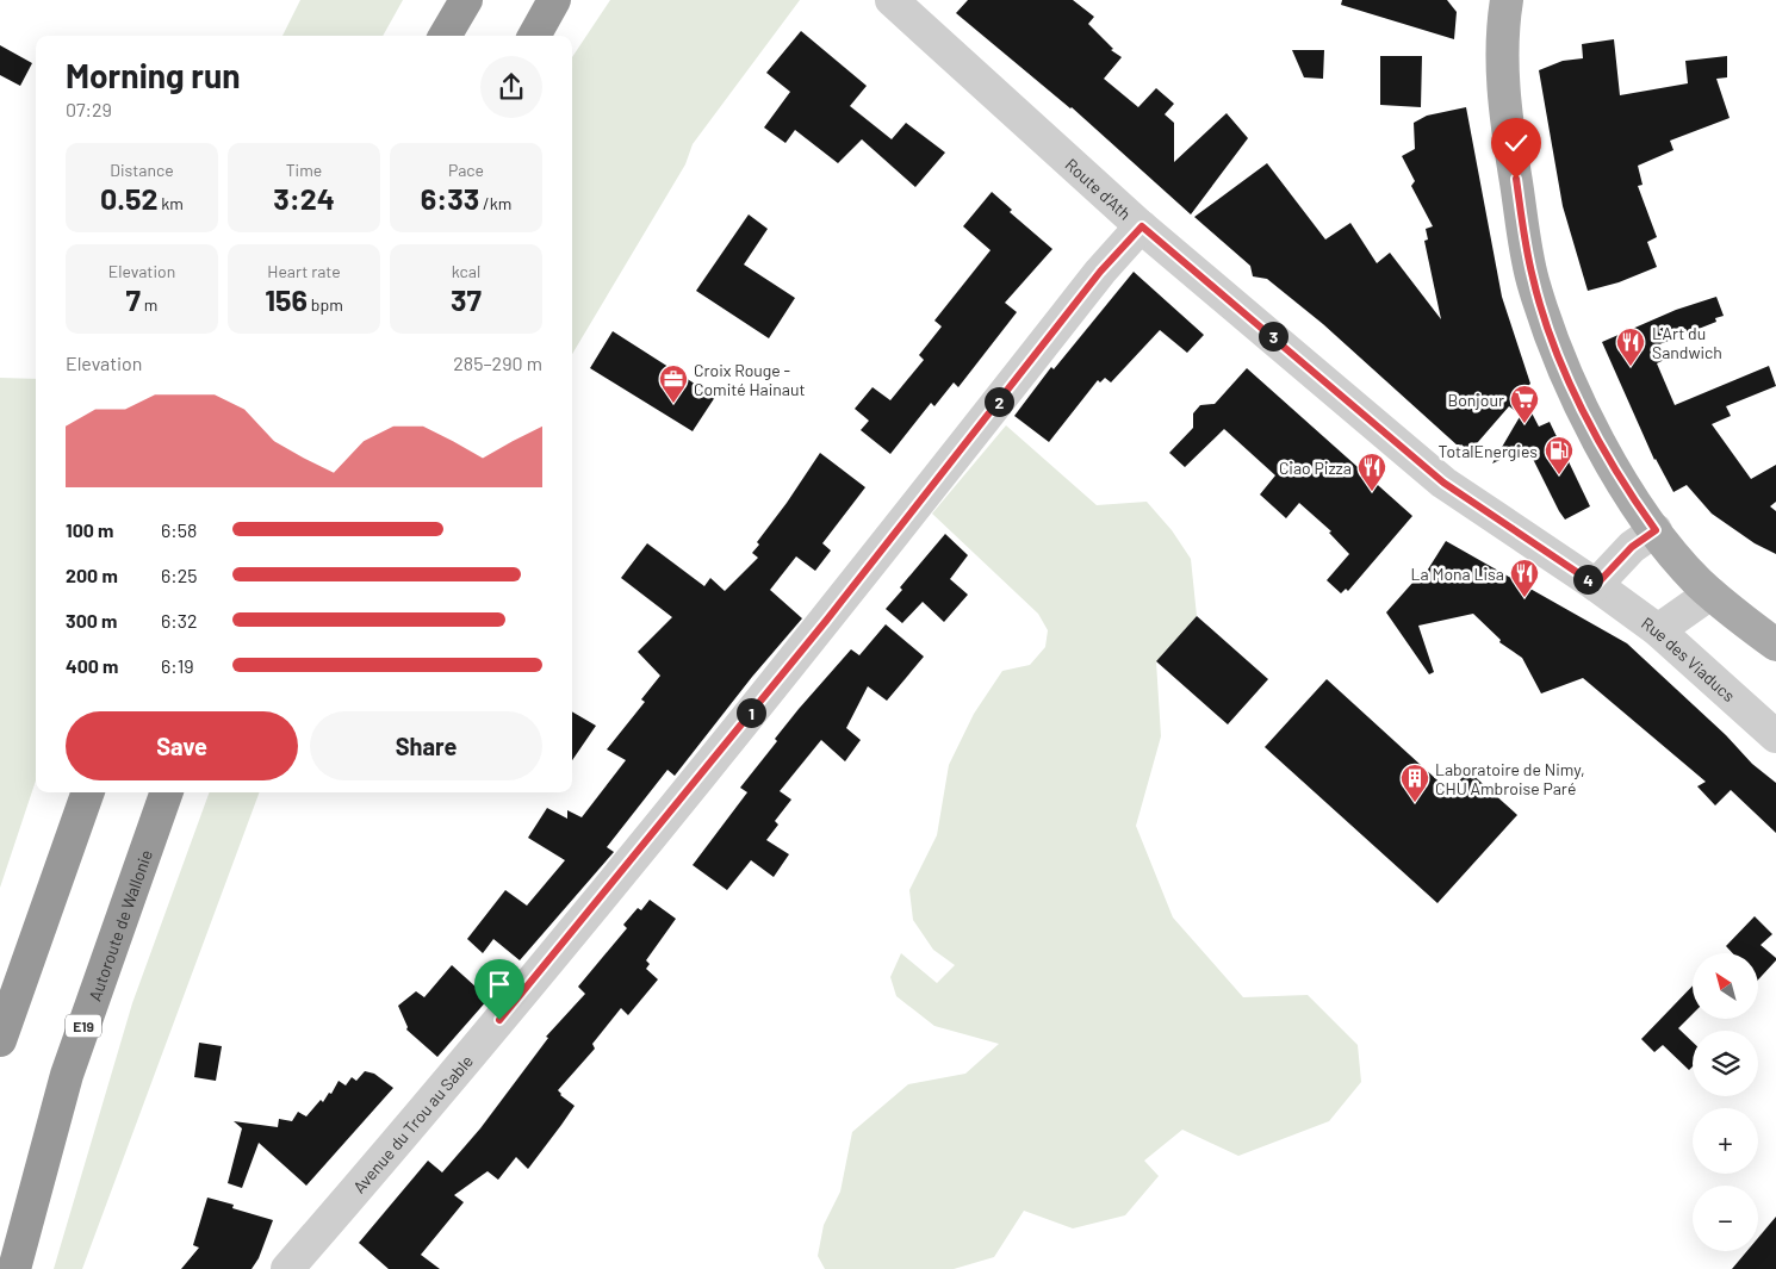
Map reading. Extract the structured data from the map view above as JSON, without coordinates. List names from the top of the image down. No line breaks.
{"streets":{"highway":["Autoroute de Wallonie","E19"],"street":["Route d'Ath","Rue des Viaducs","Avenue du Trou au Sable"]},"crossings":[["Route d'Ath","Rue des Viaducs"],["Route d'Ath","Avenue du Trou au Sable"]],"places":{"restaurant":["L'Art du Sandwich","Ciao Pizza","La Mona Lisa"],"office":["Croix Rouge - Comité Hainaut"],"supermarket":["Bonjour"],"fuel station":["TotalEnergies"],"building":["Laboratoire de Nimy, CHU Ambroise Paré"]},"north":"top left","page":{"heading":["Morning run","07:29"],"stats":[["Distance","0.52 km"],["Time","3:24"],["Pace","6:33 /km"],["Elevation","7 m"],["Heart rate","156 bpm"],["kcal","37"]],"pins":["3","2","4","1"],"chart":["Elevation","285–290 m"],"list":[{"name":"100 m","note":"6:58"},{"name":"200 m","note":"6:25"},{"name":"300 m","note":"6:32"},{"name":"400 m","note":"6:19"}],"buttons":["Save","Share"],"map_buttons":["+","−"]}}
